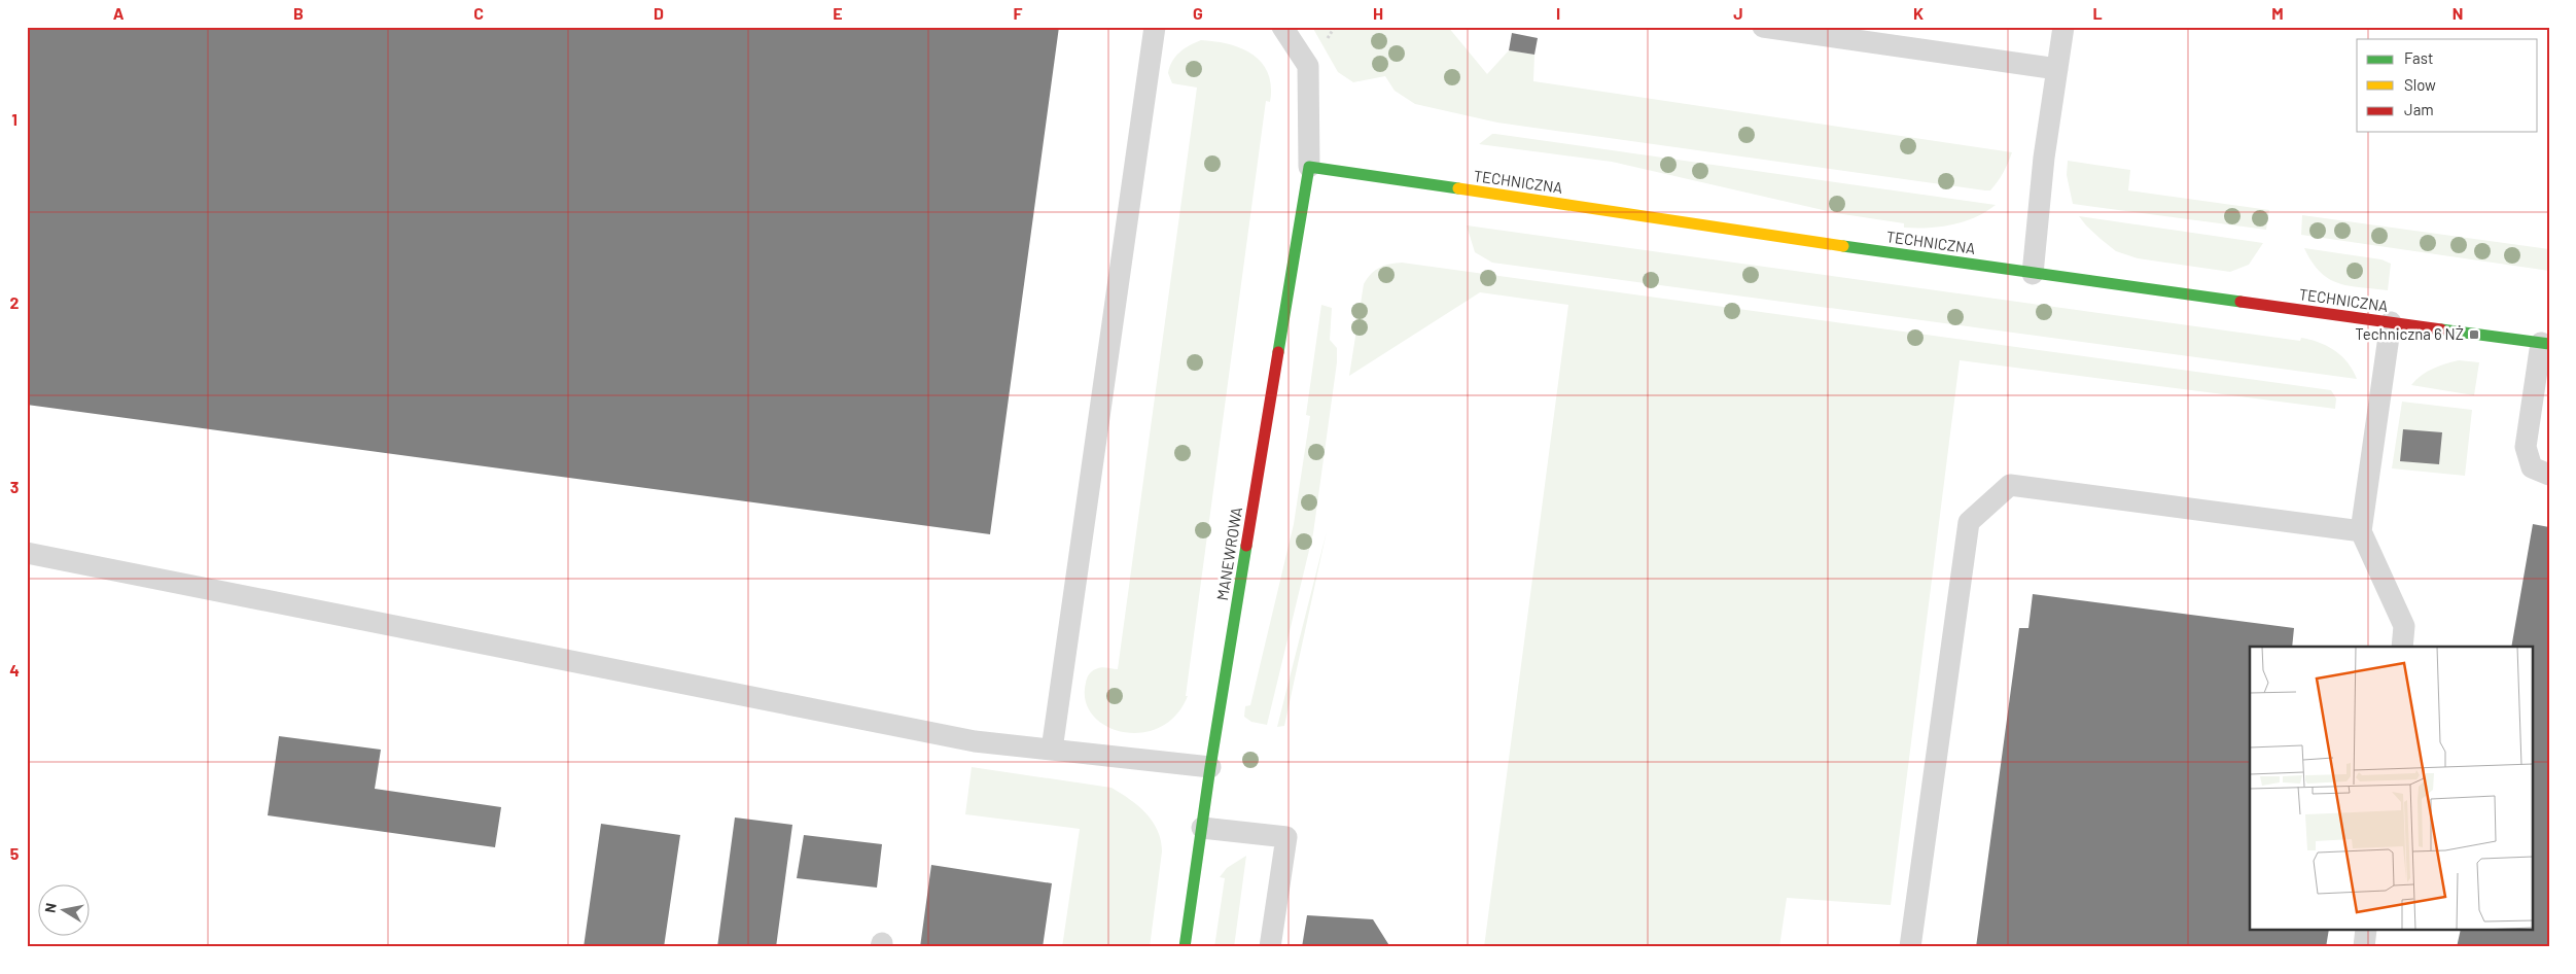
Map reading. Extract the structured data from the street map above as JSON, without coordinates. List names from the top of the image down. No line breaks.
{"streets":{"street":["TECHNICZNA","MANEWROWA"]},"crossings":[["TECHNICZNA","MANEWROWA"]],"places":{"transit":["Techniczna 6 NŻ"]},"legend":["Fast","Slow","Jam"],"north":"left","grid":{"columns":["A","B","C","D","E","F","G","H","I","J","K","L","M","N"],"rows":["1","2","3","4","5"]}}
